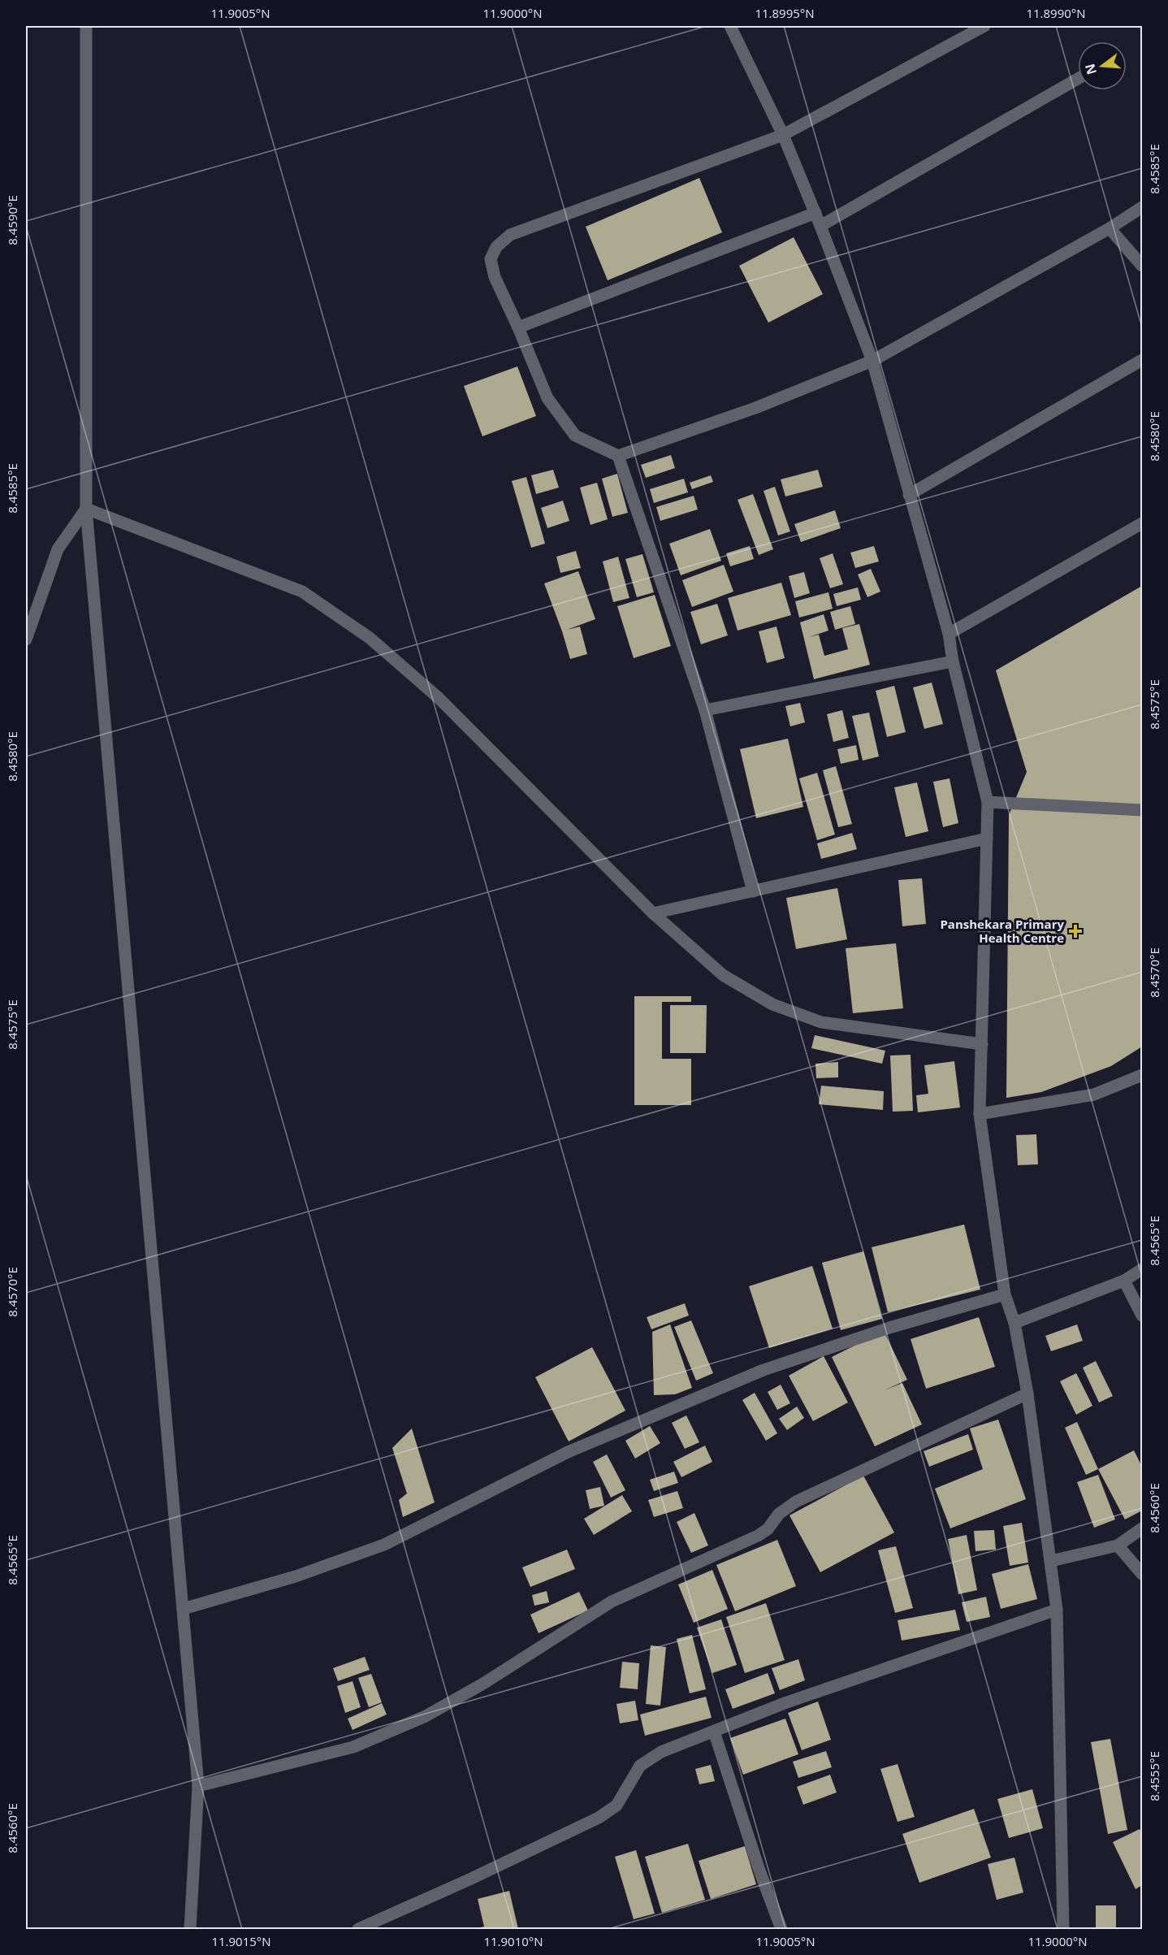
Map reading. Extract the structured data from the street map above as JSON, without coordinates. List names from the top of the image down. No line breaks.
{"places":{"health":["Panshekara Primary Health Centre"]},"north":"left","coordinates":["11.9005°N","11.9000°N","11.8995°N","11.8990°N","8.4585°E","8.4590°E","8.4580°E","8.4575°E","8.4570°E","8.4565°E","8.4560°E","8.4555°E","11.9015°N","11.9010°N"]}
